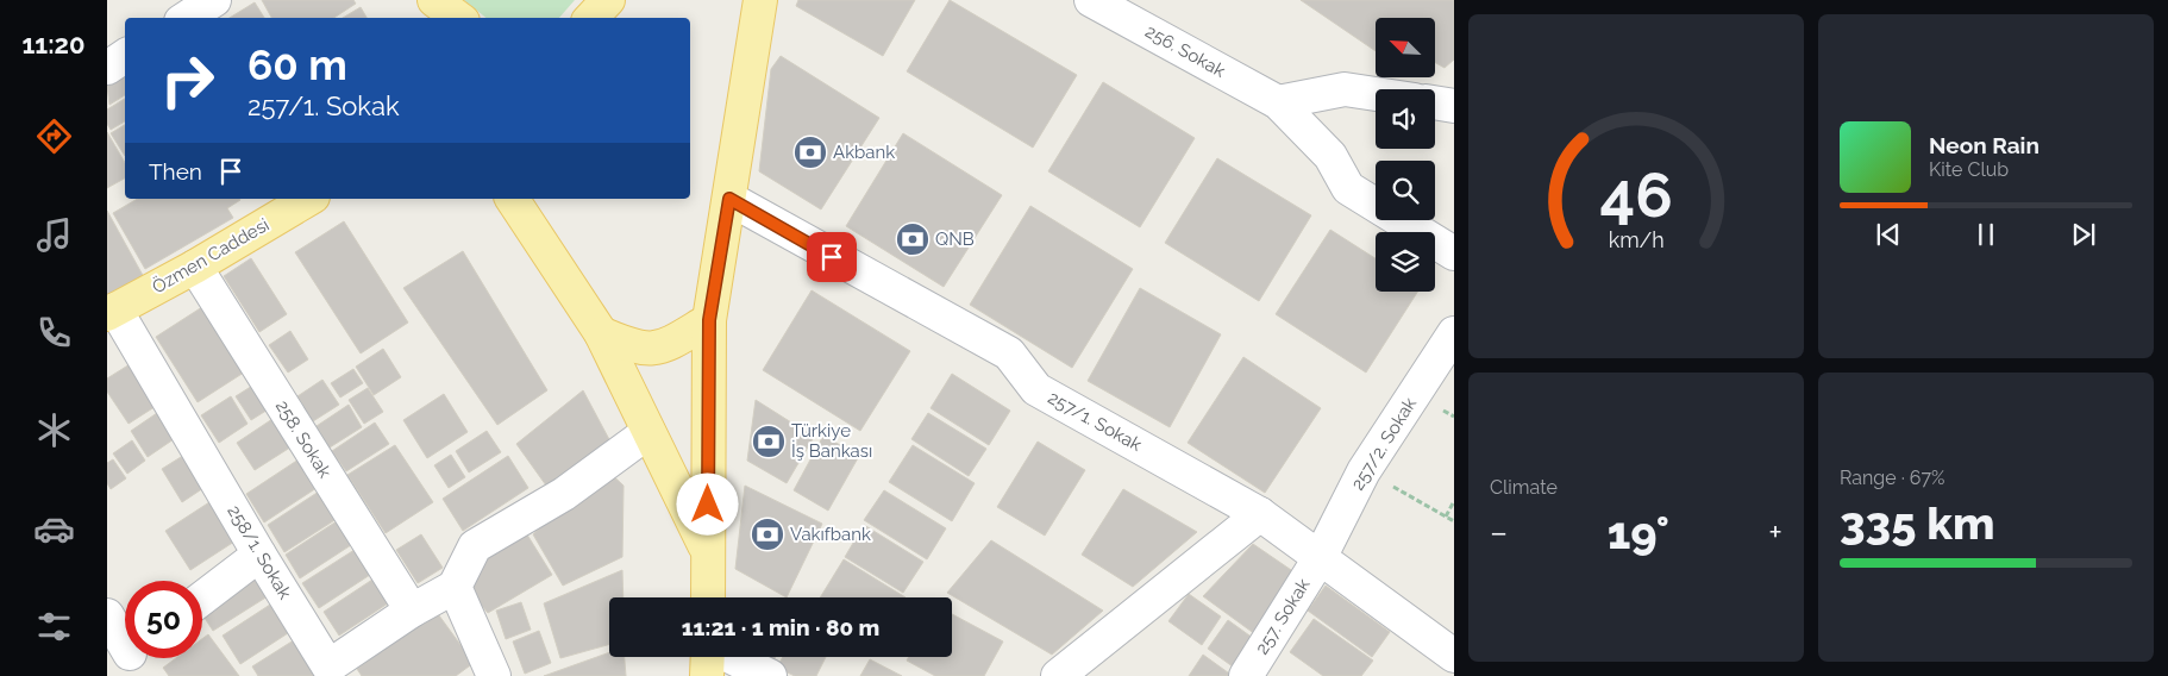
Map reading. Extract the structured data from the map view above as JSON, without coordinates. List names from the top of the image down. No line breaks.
{"streets":{"main road":["Özmen Caddesi"],"street":["256. Sokak","257/1. Sokak","258. Sokak","257/2. Sokak","258/1. Sokak","257. Sokak"]},"crossings":[["Özmen Caddesi","258. Sokak"],["Özmen Caddesi","258/1. Sokak"],["257/1. Sokak","257/2. Sokak"],["257/1. Sokak","257. Sokak"],["258. Sokak","258/1. Sokak"],["257/2. Sokak","257. Sokak"]],"places":{"bank":["Akbank","QNB","Türkiye İş Bankası","Vakıfbank"]},"north":"top left","page":{"tabs":"11:20","turn":["60 m","257/1. Sokak"],"song":["Neon Rain","Kite Club"],"then":"Then","tile":["Climate",["Range · 67%","335 km"]],"heat":["−","19°","+"],"limit":"50","trip":"11:21 · 1 min · 80 m","gauge":["46","km/h"]}}
